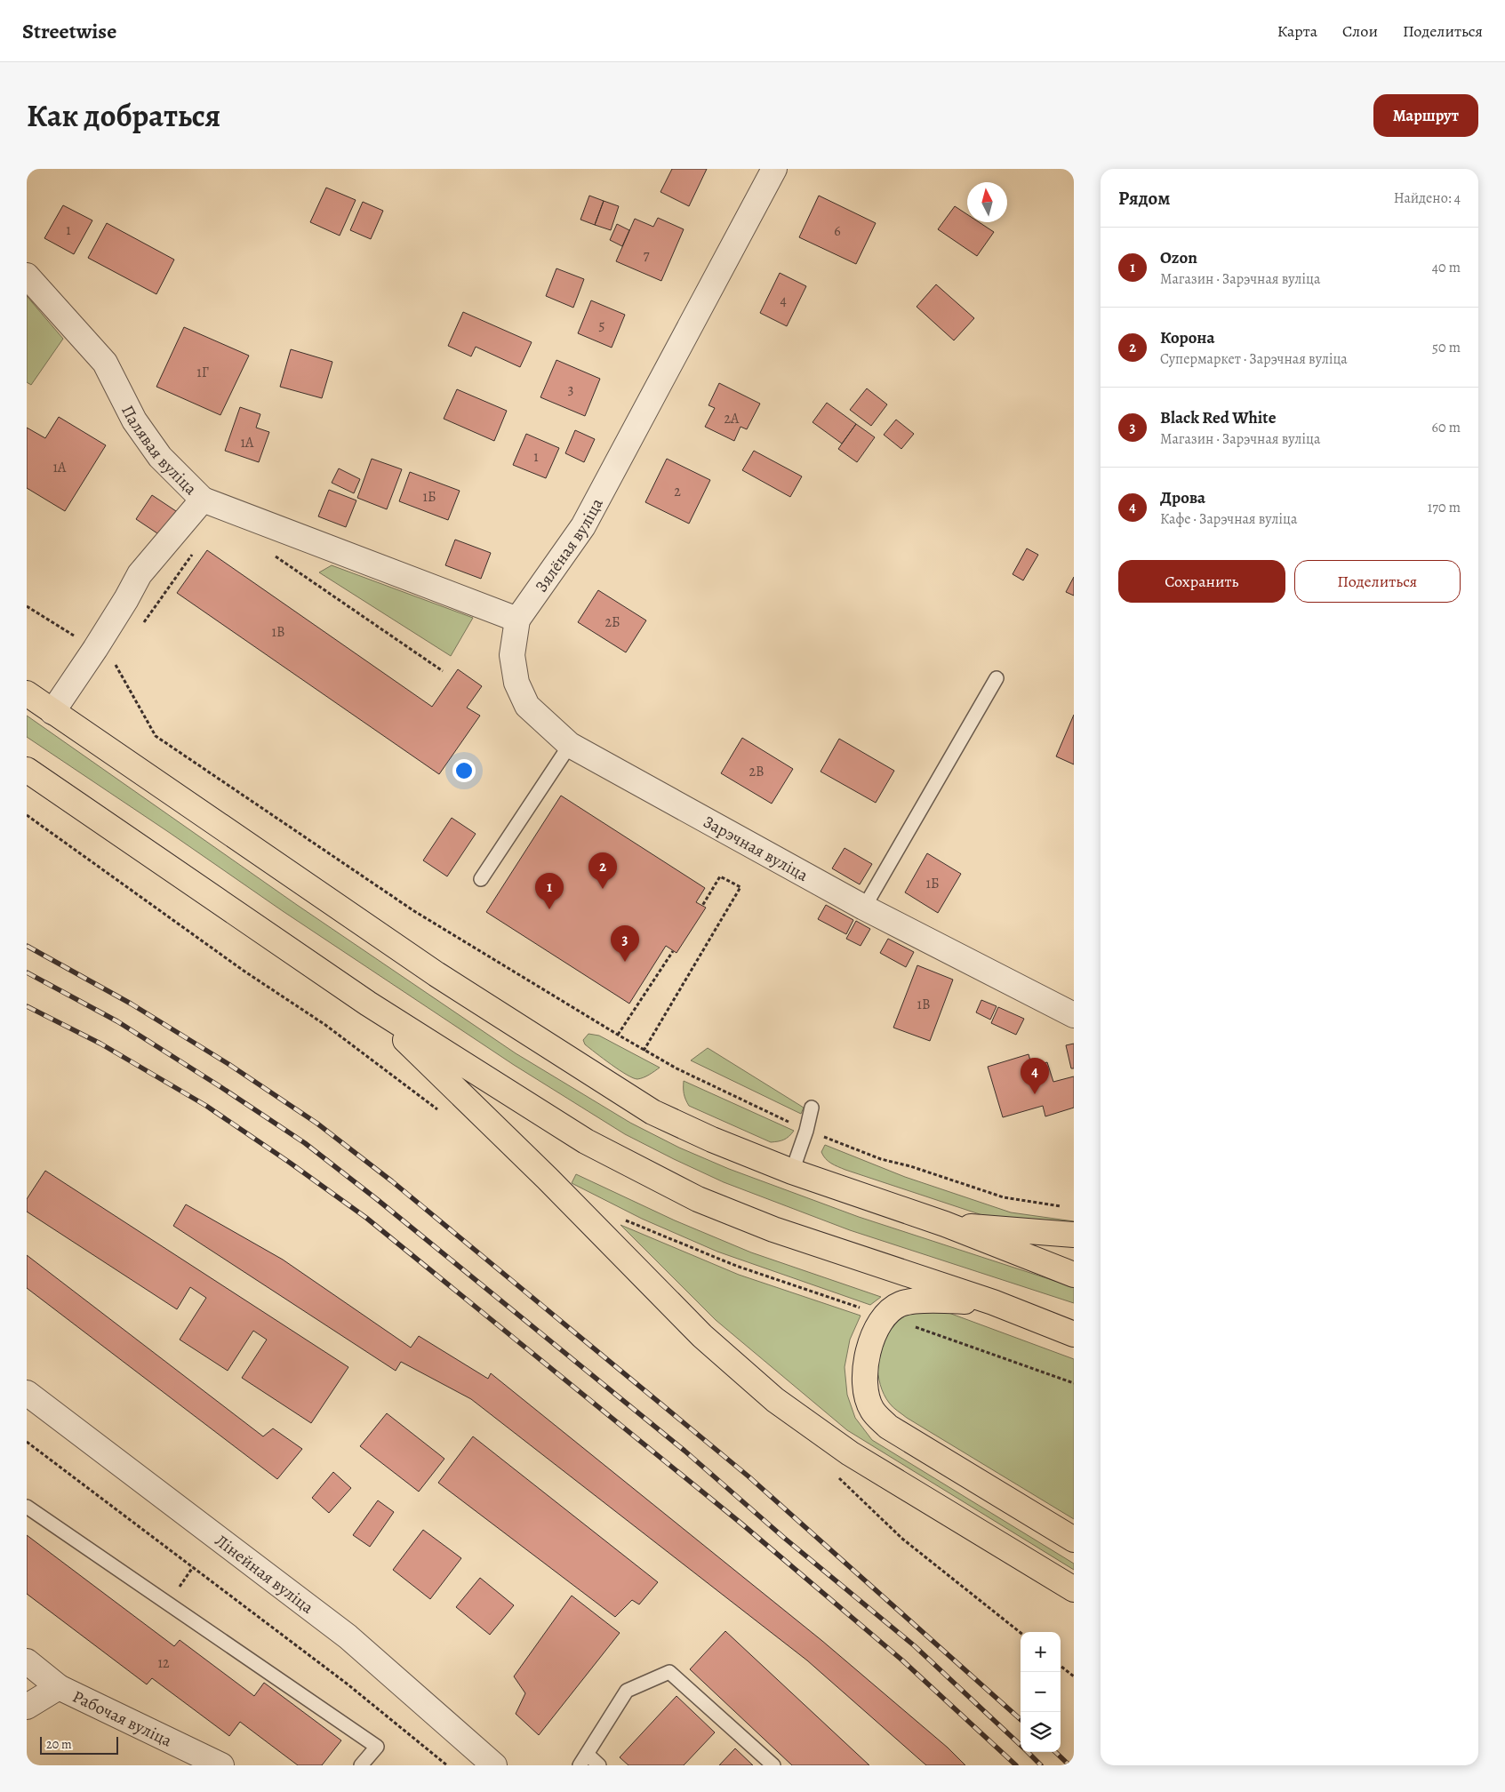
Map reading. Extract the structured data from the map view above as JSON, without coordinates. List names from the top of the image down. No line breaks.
{"streets":{"street":["Палявая вуліца","Зялёная вуліца","Зарэчная вуліца","Лінейная вуліца","Рабочая вуліца"]},"crossings":[["Зялёная вуліца","Зарэчная вуліца"]],"house_numbers":["1","6","7","4","5","1Г","3","2А","1А","1","1А","2","1Б","2Б","1В","2В","1Б","1В","12"],"scale_bar":"20 m","north":"top","page":{"header":"Streetwise","nav":["Карта","Слои","Поделиться"],"title":"Как добраться","buttons":["Маршрут",["Сохранить","Поделиться"]],"heading":["Рядом","Найдено: 4"],"list":[{"mark":"1","name":"Ozon","note":"Магазин · Зарэчная вуліца","value":"40 m"},{"mark":"2","name":"Корона","note":"Супермаркет · Зарэчная вуліца","value":"50 m"},{"mark":"3","name":"Black Red White","note":"Магазин · Зарэчная вуліца","value":"60 m"},{"mark":"4","name":"Дрова","note":"Кафе · Зарэчная вуліца","value":"170 m"}],"pins":["2","1","3","4"],"map_buttons":["+","−"],"scale":"20 m"}}
